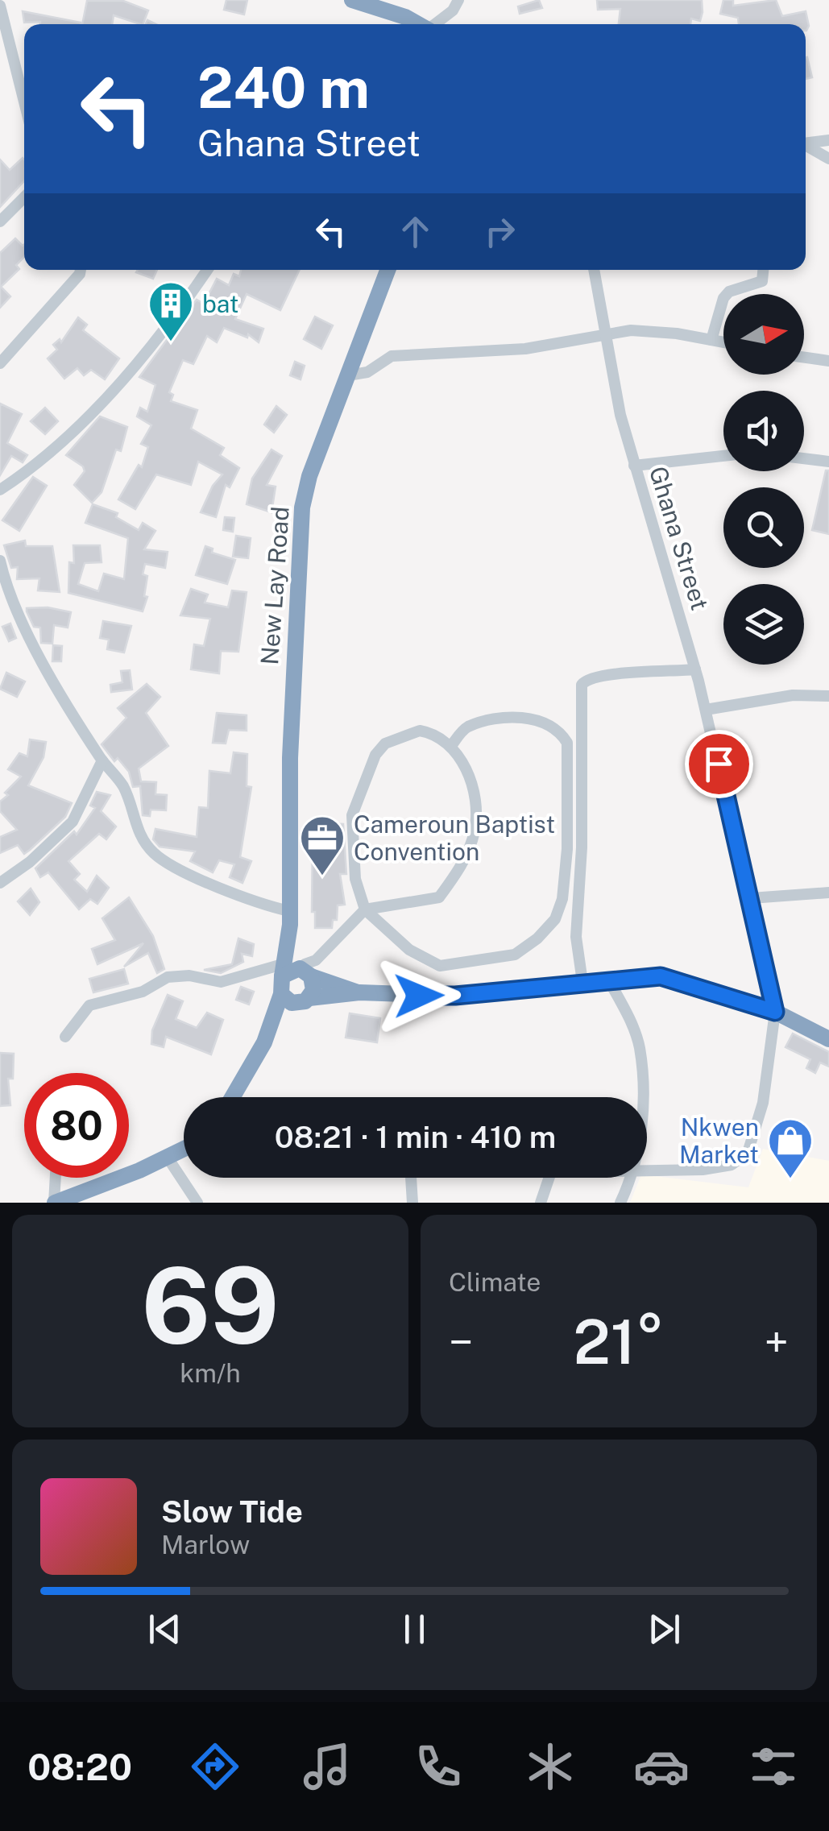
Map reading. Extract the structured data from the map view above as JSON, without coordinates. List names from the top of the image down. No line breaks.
{"streets":{"highway":["New Lay Road"],"street":["Ghana Street"]},"places":{"building":["bat"],"office":["Cameroun Baptist Convention"],"shop":["Nkwen Market"]},"north":"right","page":{"turn":["240 m","Ghana Street"],"limit":"80","trip":"08:21 · 1 min · 410 m","tile":[["69","km/h"],"Climate"],"heat":["−","21°","+"],"song":["Slow Tide","Marlow"],"tabs":"08:20"}}
